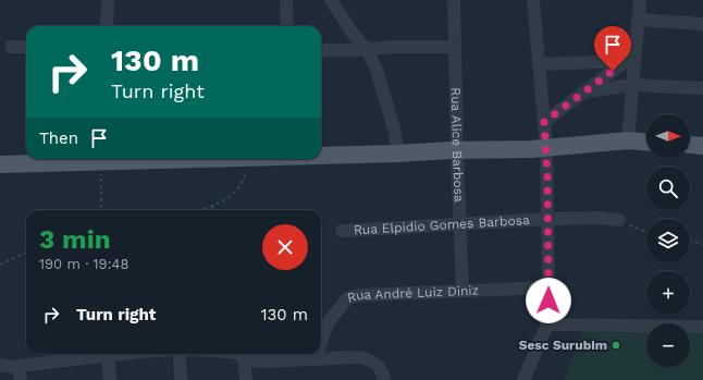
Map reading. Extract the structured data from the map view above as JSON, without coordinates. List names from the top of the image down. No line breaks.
{"streets":{"street":["Rua Alice Barbosa","Rua Elpidio Gomes Barbosa","Rua André Luiz Diniz"]},"crossings":[["Rua Alice Barbosa","Rua Elpidio Gomes Barbosa"],["Rua Alice Barbosa","Rua André Luiz Diniz"]],"places":["Sesc Surubim"],"north":"right","page":{"turn":["130 m","Turn right"],"map_buttons":["+","−"],"then":"Then","heading":["3 min","190 m · 19:48"],"list":[{"name":"Turn right","value":"130 m"}]}}
